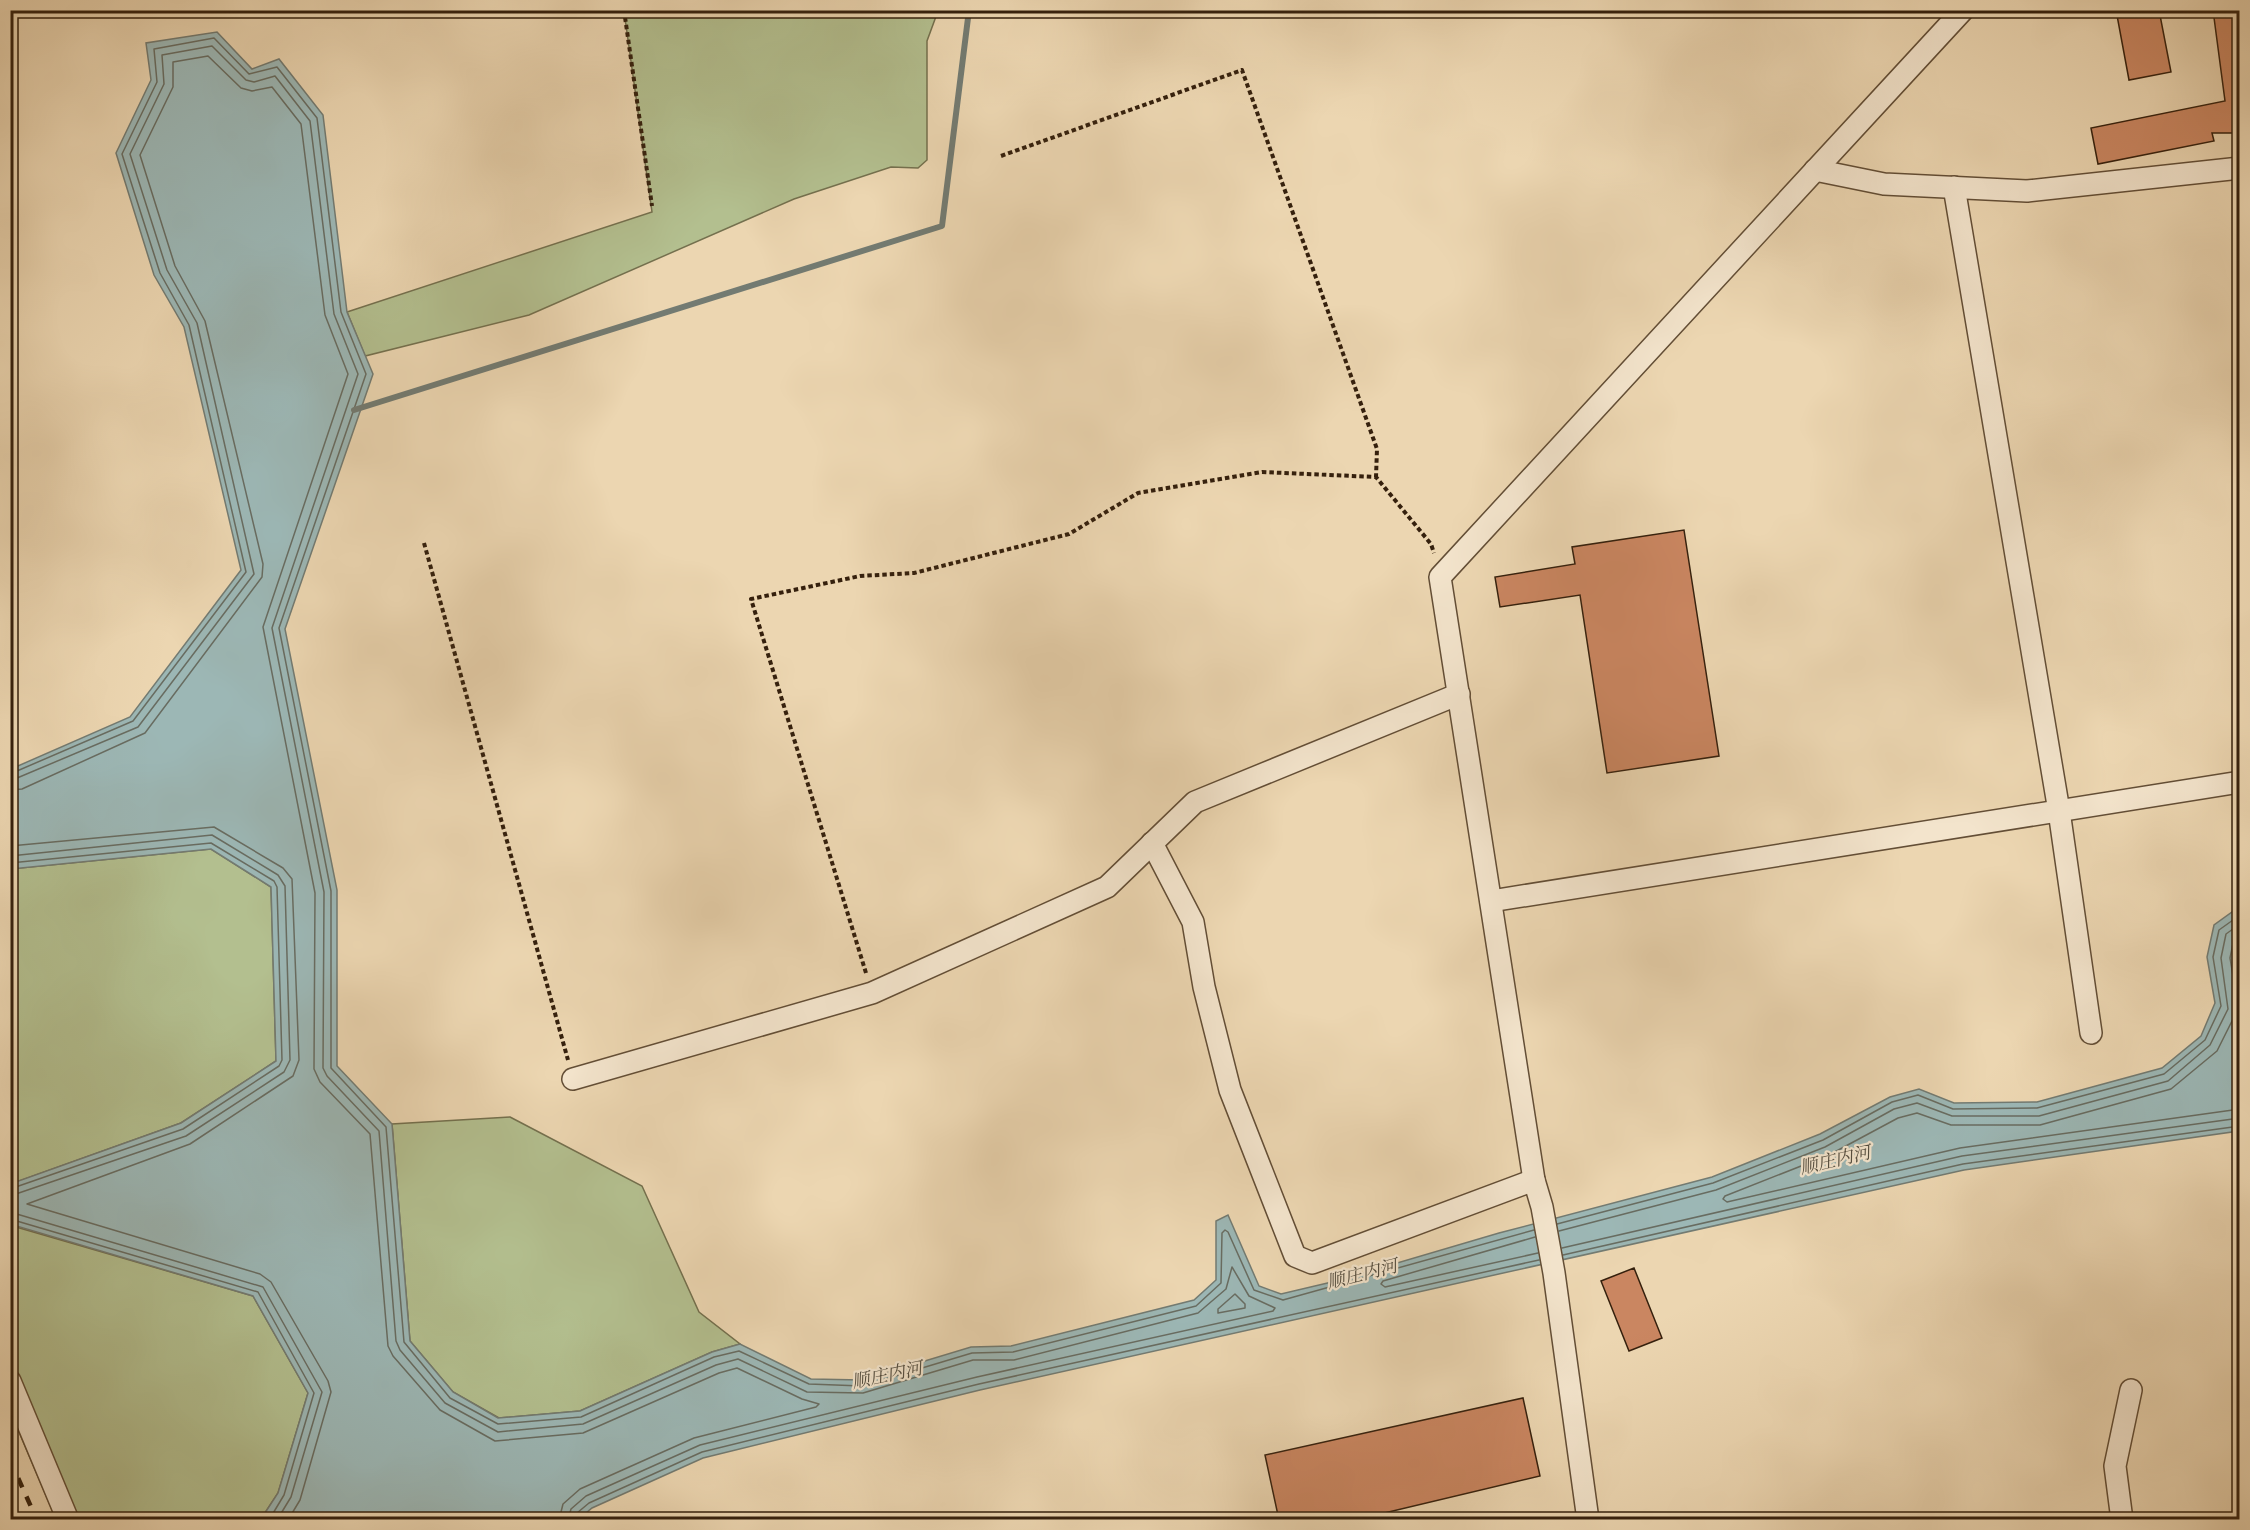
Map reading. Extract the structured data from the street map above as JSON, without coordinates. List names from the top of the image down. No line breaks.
{"water":["顺庄内河"]}
